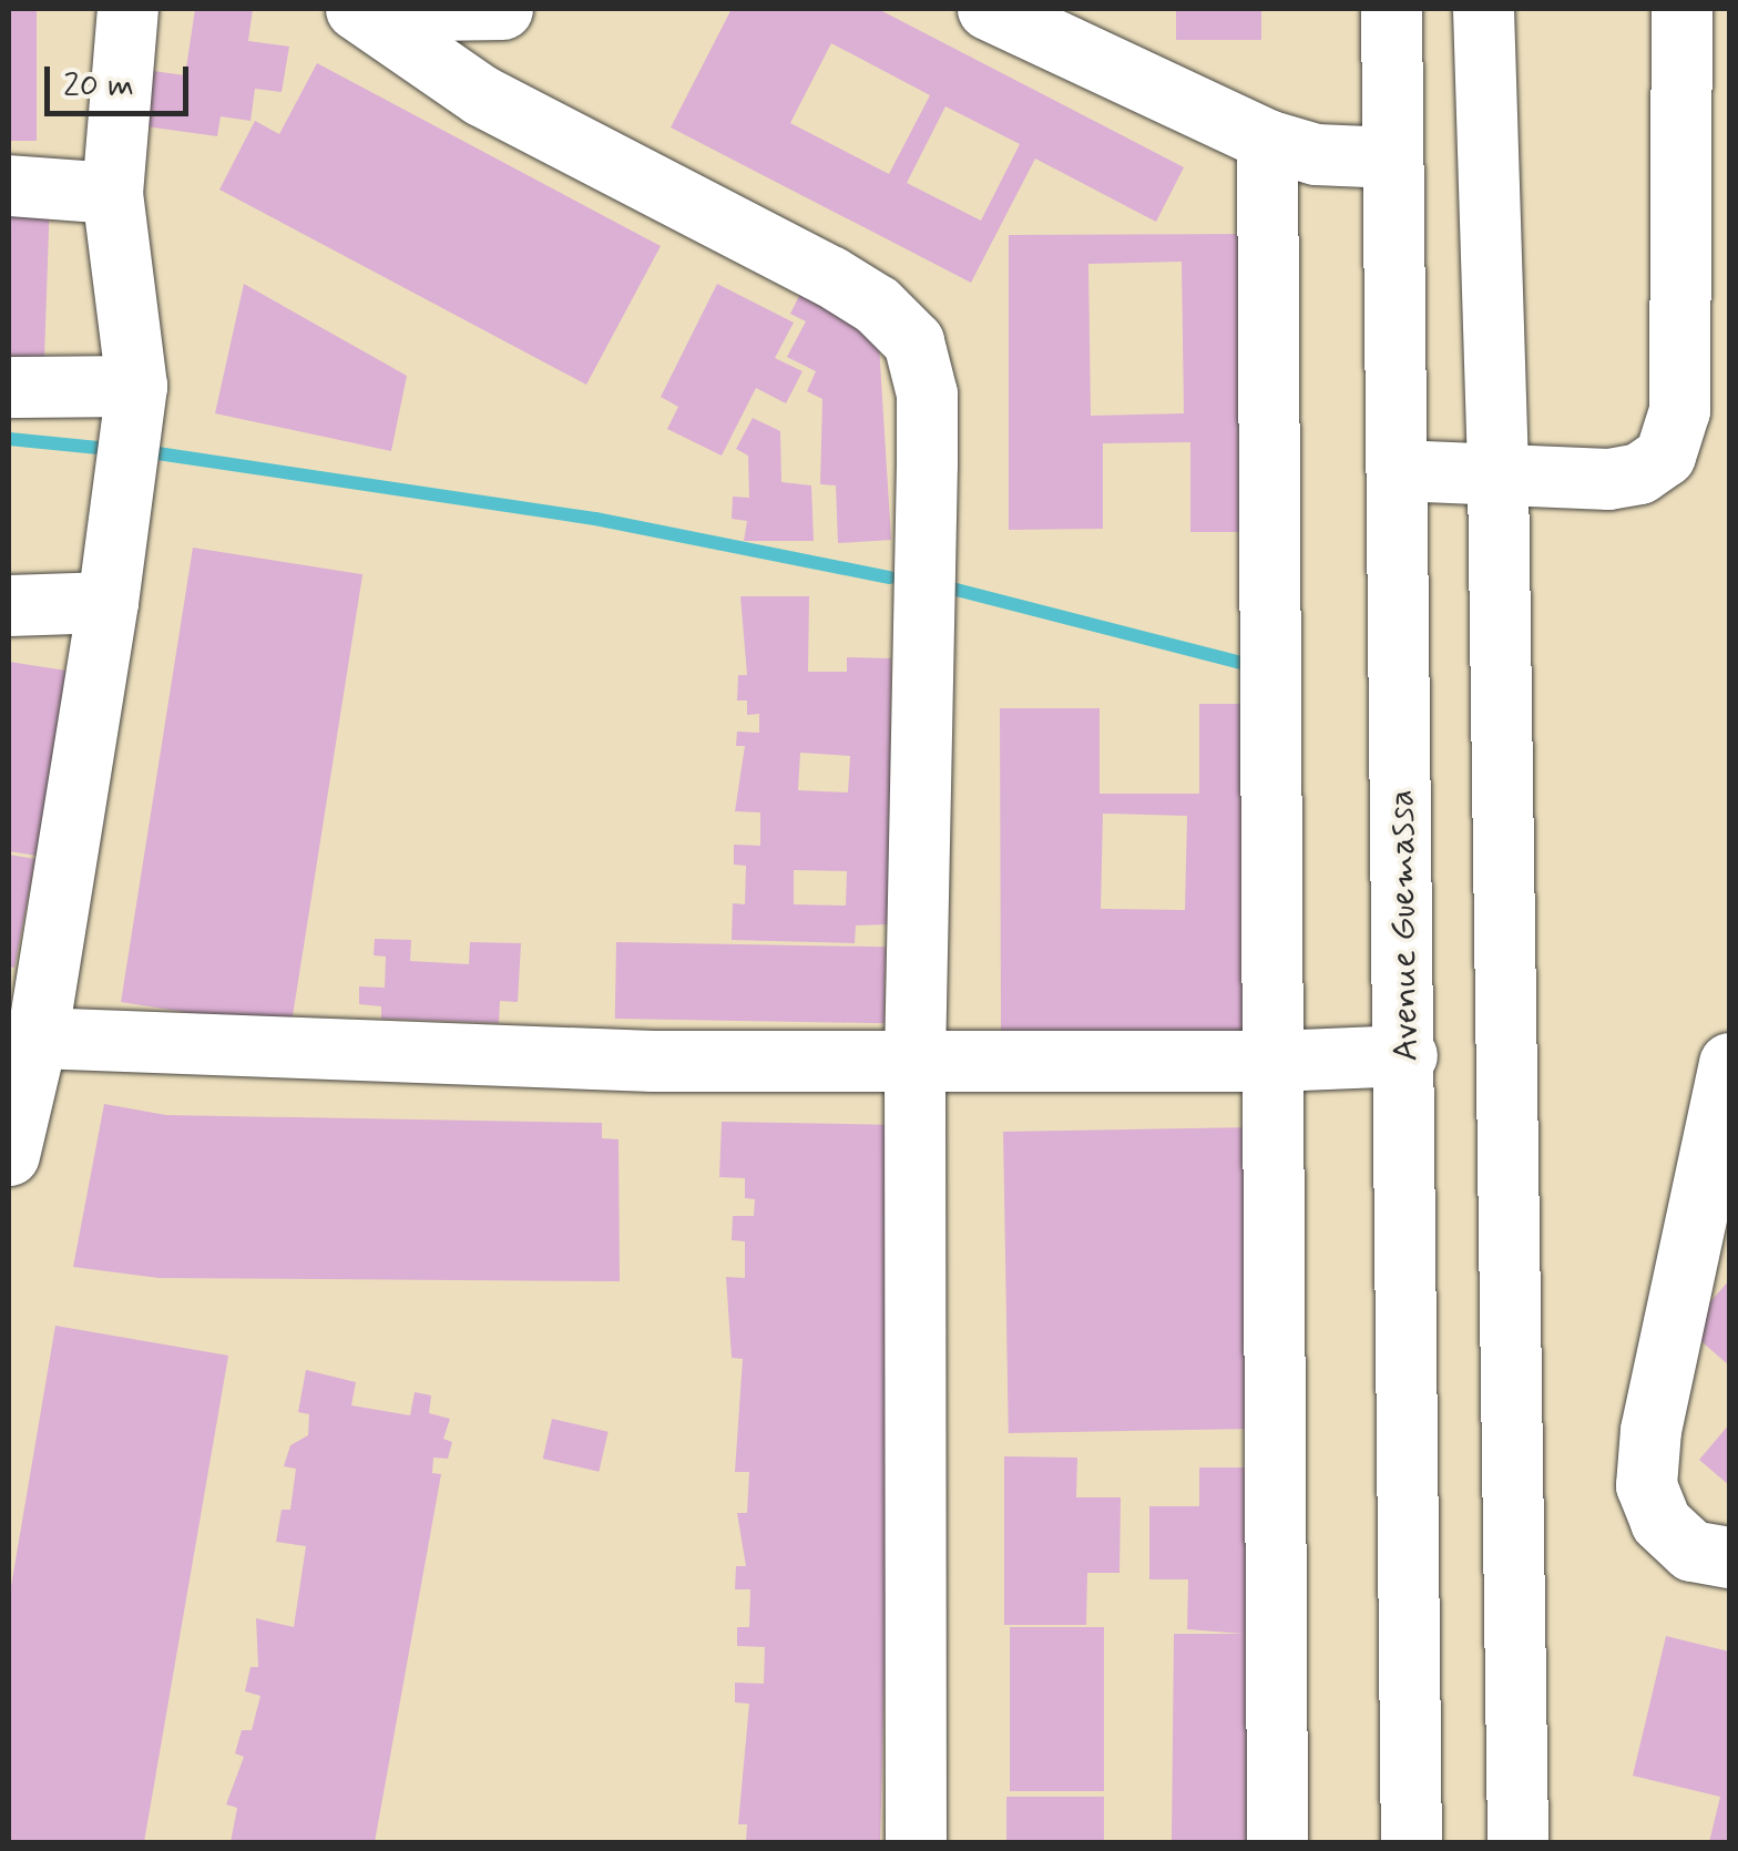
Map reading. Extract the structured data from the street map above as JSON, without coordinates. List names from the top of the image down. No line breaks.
{"streets":{"street":["Avenue Guemassa"]},"scale_bar":"20 m"}
